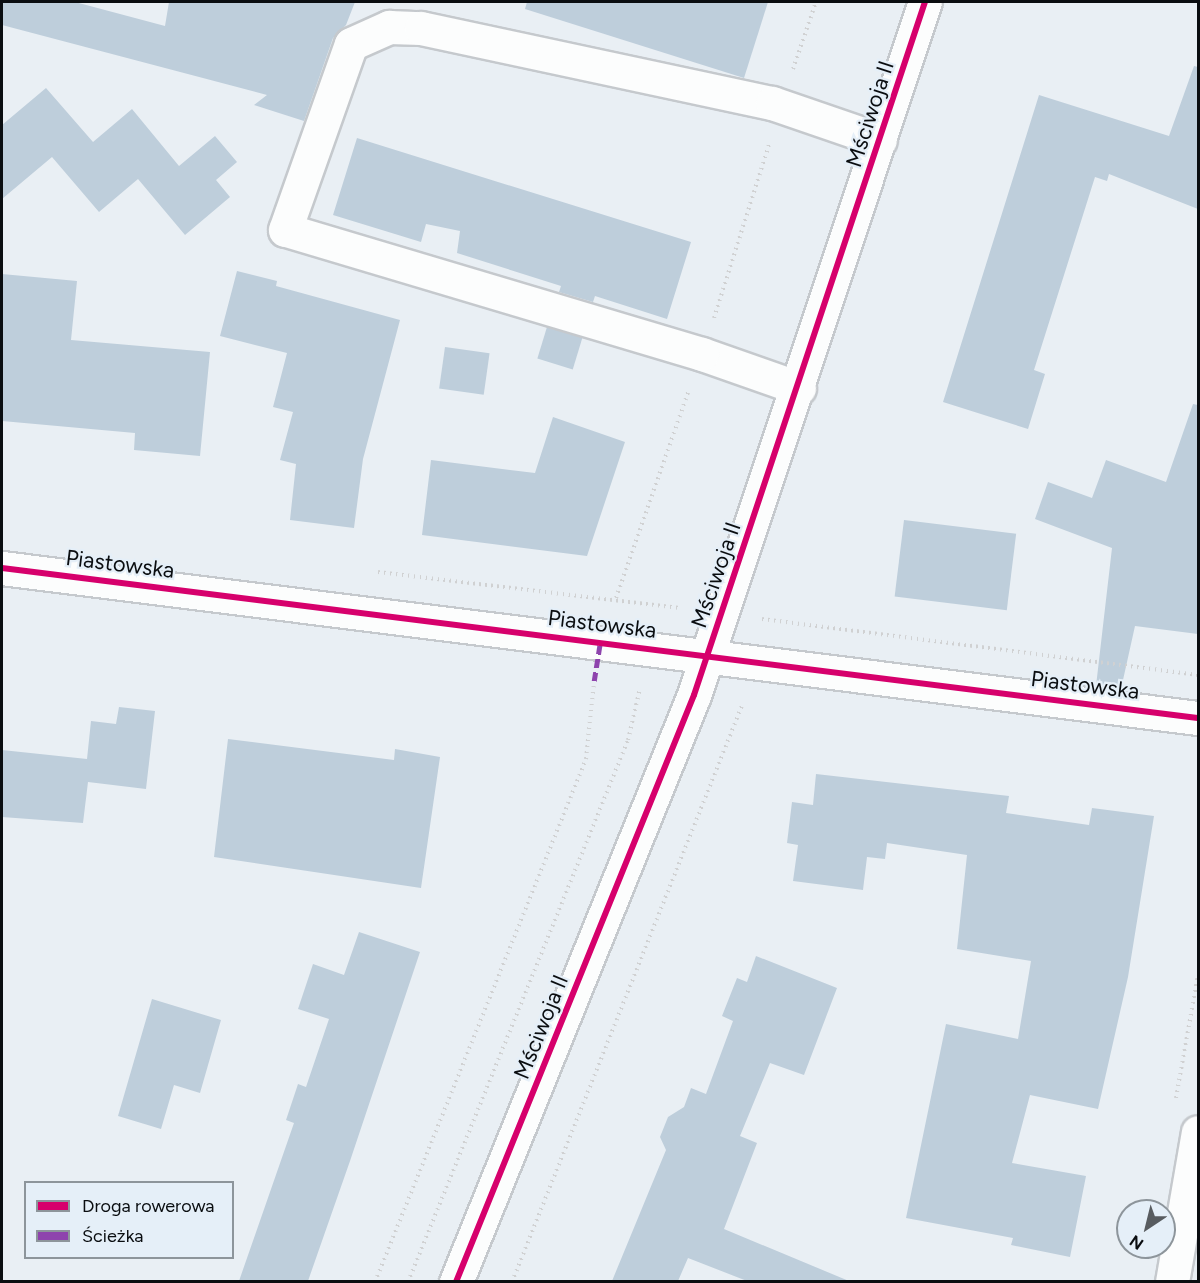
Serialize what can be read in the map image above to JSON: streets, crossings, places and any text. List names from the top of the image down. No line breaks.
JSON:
{"streets":{"street":["Mściwoja II","Piastowska"]},"crossings":[["Mściwoja II","Piastowska"]],"legend":["Droga rowerowa","Ścieżka"],"north":"bottom left"}
